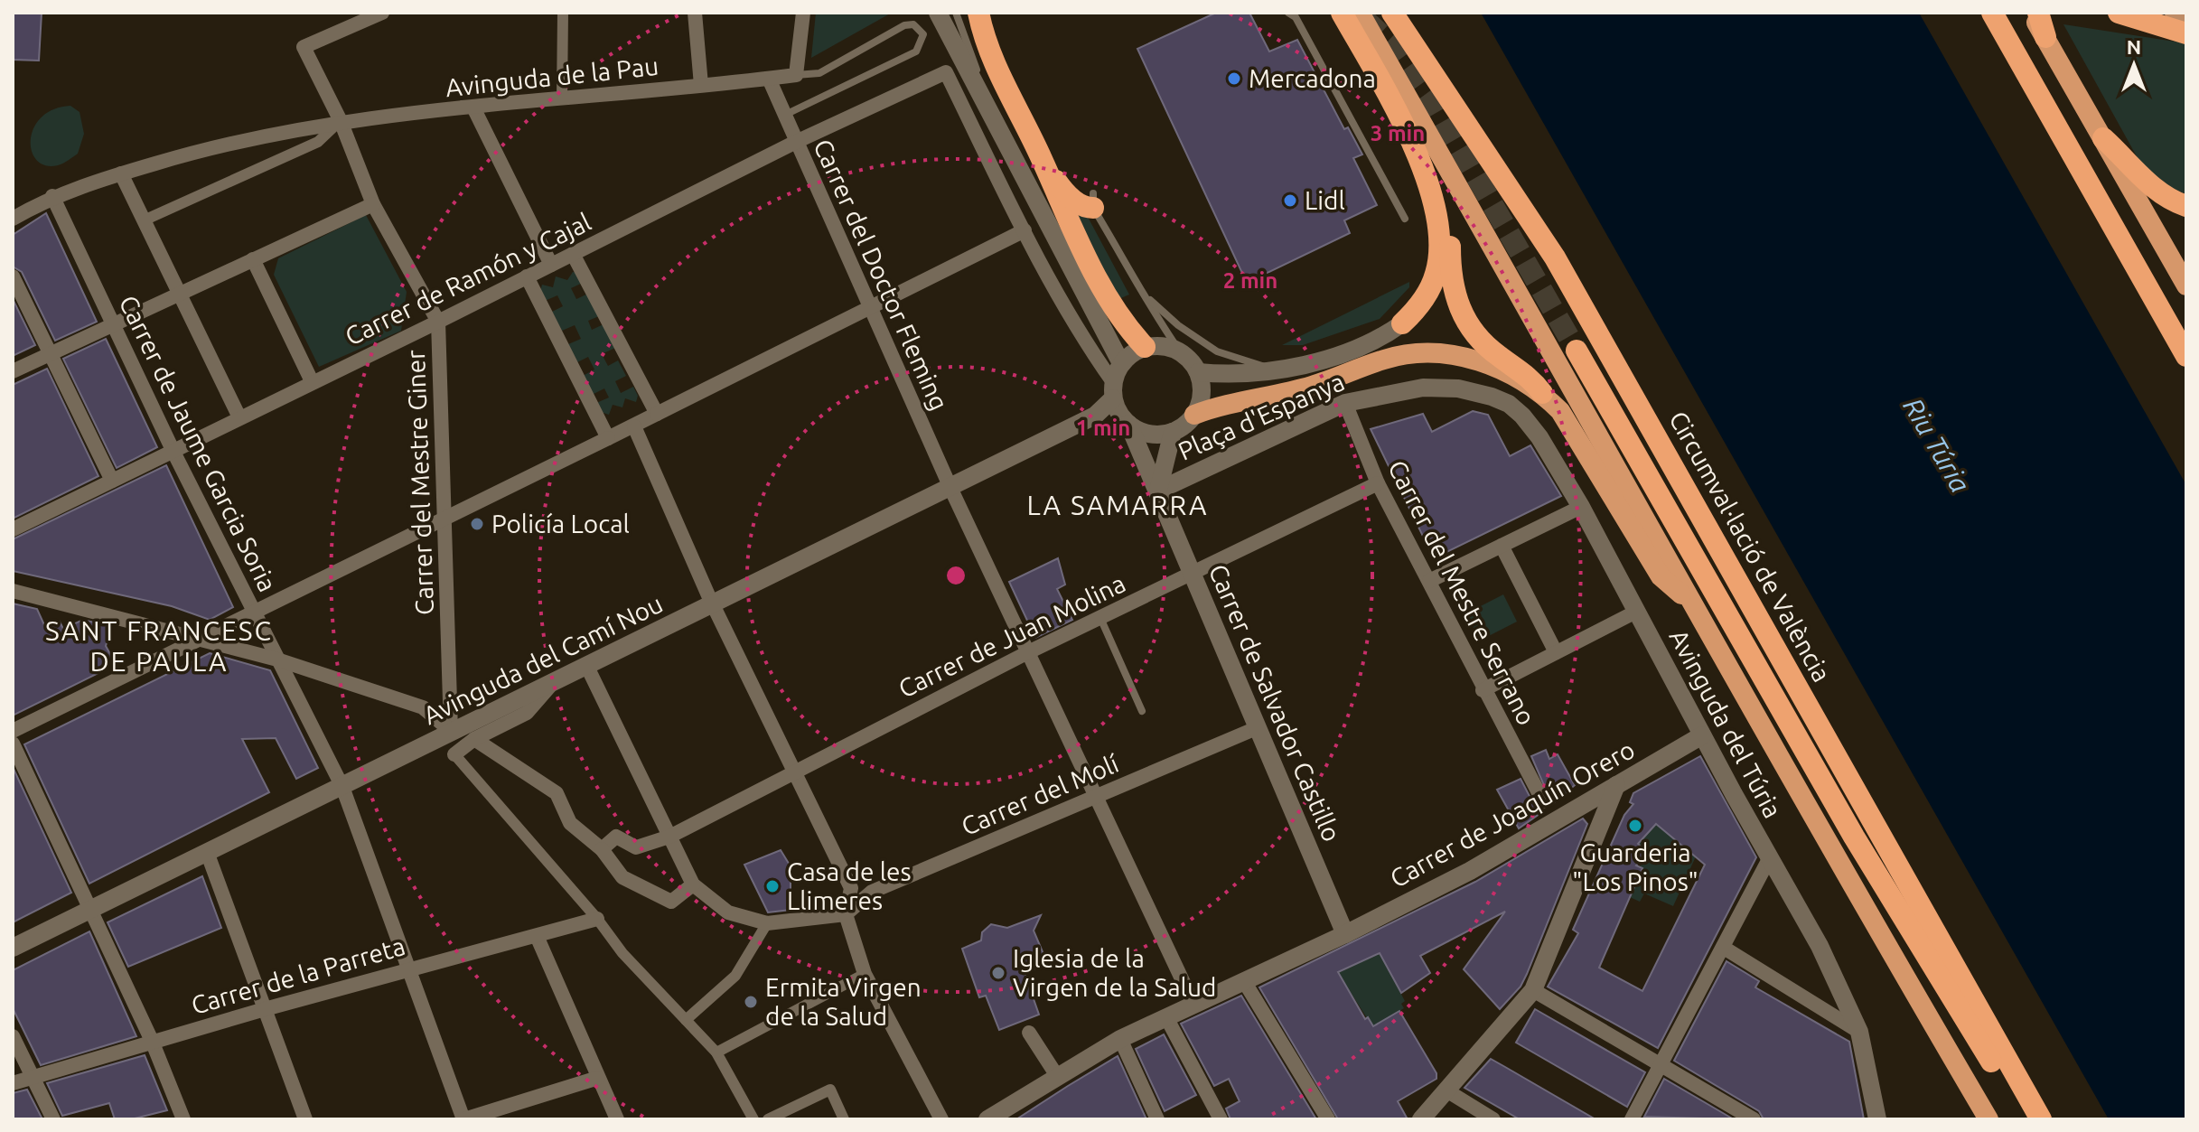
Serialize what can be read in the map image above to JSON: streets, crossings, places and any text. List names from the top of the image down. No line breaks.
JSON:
{"streets":{"highway":["Circumval·lació de València"],"street":["Avinguda de la Pau","Carrer del Doctor Fleming","Carrer de Ramón y Cajal","Plaça d'Espanya","Carrer de Jaume Garcia Soria","Carrer del Mestre Giner","Carrer del Mestre Serrano","Carrer de Juan Molina","Avinguda del Camí Nou","Carrer de Salvador Castillo","Avinguda del Túria","Carrer del Molí","Carrer de Joaquín Orero","Carrer de la Parreta"]},"crossings":[["Avinguda de la Pau","Carrer del Doctor Fleming"],["Avinguda de la Pau","Carrer de Jaume Garcia Soria"],["Avinguda de la Pau","Carrer del Mestre Giner"],["Carrer del Doctor Fleming","Carrer de Ramón y Cajal"],["Carrer del Doctor Fleming","Carrer de Juan Molina"],["Carrer del Doctor Fleming","Avinguda del Camí Nou"],["Carrer del Doctor Fleming","Carrer del Molí"],["Carrer del Doctor Fleming","Carrer de Joaquín Orero"],["Carrer de Ramón y Cajal","Carrer de Jaume Garcia Soria"],["Carrer de Ramón y Cajal","Carrer del Mestre Giner"],["Plaça d'Espanya","Carrer del Mestre Serrano"],["Plaça d'Espanya","Avinguda del Camí Nou"],["Plaça d'Espanya","Carrer de Salvador Castillo"],["Plaça d'Espanya","Avinguda del Túria"],["Carrer de Jaume Garcia Soria","Avinguda del Camí Nou"],["Carrer de Jaume Garcia Soria","Carrer de la Parreta"],["Carrer del Mestre Giner","Avinguda del Camí Nou"],["Carrer del Mestre Serrano","Carrer de Juan Molina"],["Carrer de Juan Molina","Carrer de Salvador Castillo"],["Carrer de Salvador Castillo","Carrer del Molí"],["Carrer de Salvador Castillo","Carrer de Joaquín Orero"],["Avinguda del Túria","Carrer de Joaquín Orero"]],"districts":["LA SAMARRA","SANT FRANCESC DE PAULA"],"water":["Riu Túria"],"places":["Mercadona","Lidl","Policía Local","Guarderia \"Los Pinos\"","Casa de les Llimeres","Iglesia de la Virgen de la Salud","Ermita Virgen de la Salud"],"north":"top","rings":["3 min","2 min","1 min"]}
